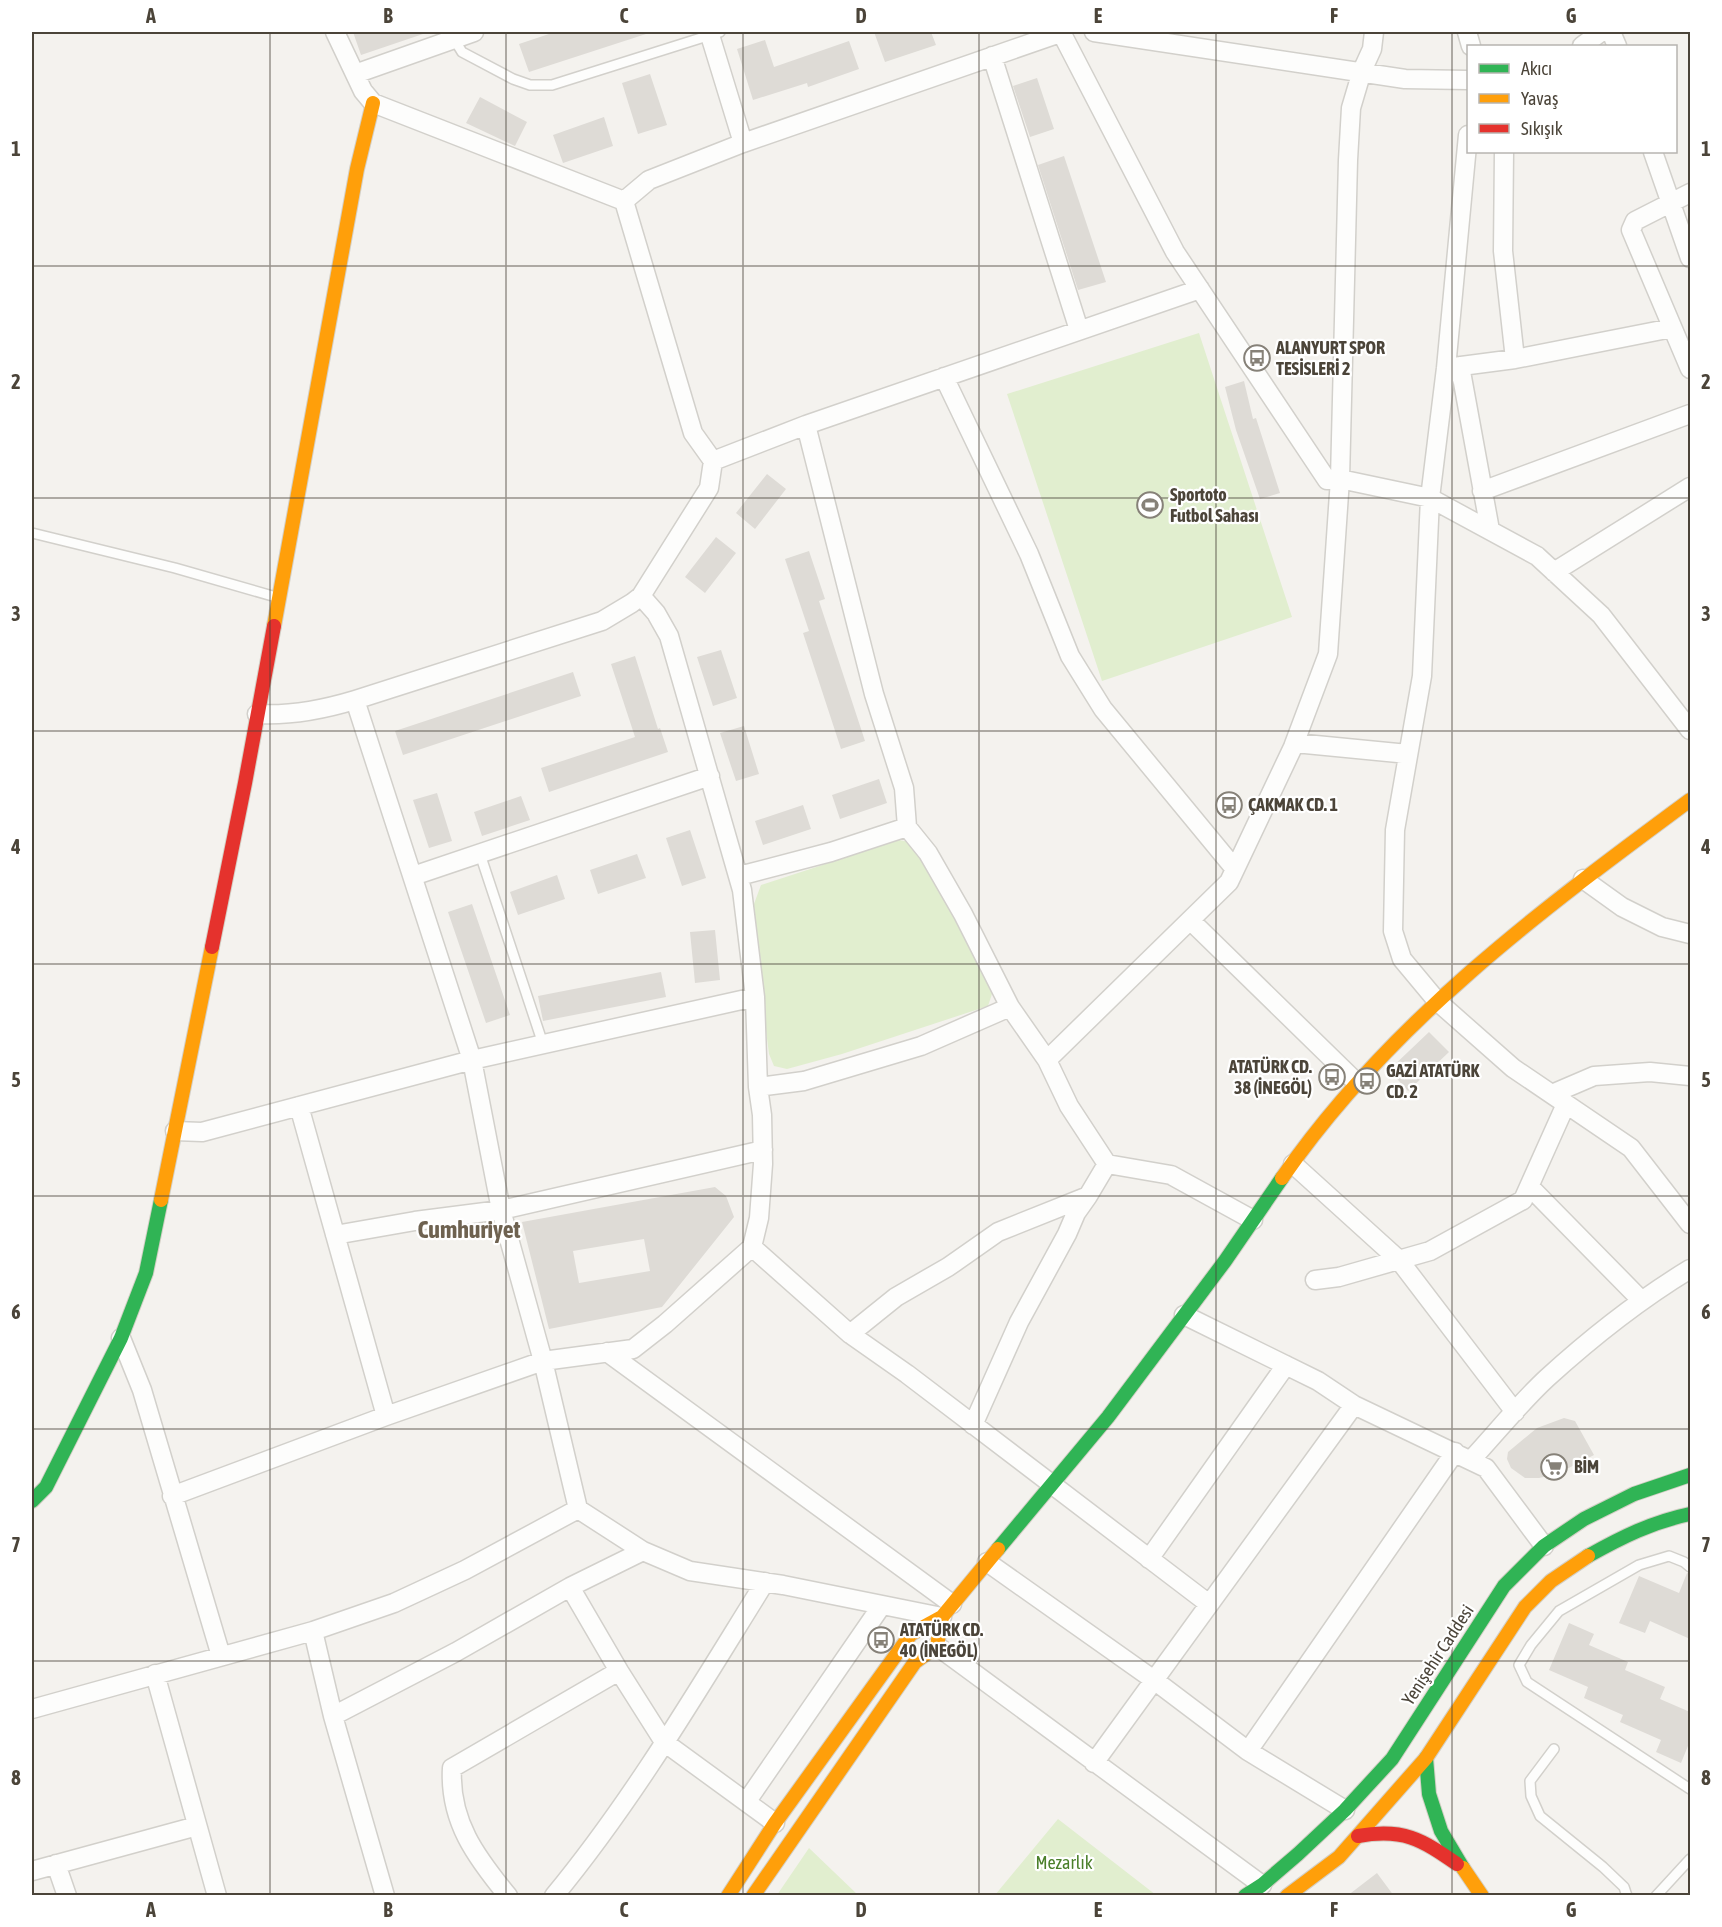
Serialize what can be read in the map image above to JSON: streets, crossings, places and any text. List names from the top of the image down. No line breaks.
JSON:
{"streets":{"main road":["Yenişehir Caddesi"]},"districts":["Cumhuriyet"],"parks":["Mezarlık"],"places":{"bus stop":["ALANYURT SPOR TESİSLERİ 2","ÇAKMAK CD. 1","ATATÜRK CD. 38 (İNEGÖL)","GAZİ ATATÜRK CD. 2","ATATÜRK CD. 40 (İNEGÖL)"],"sports":["Sportoto Futbol Sahası"],"supermarket":["BİM"]},"legend":["Akıcı","Yavaş","Sıkışık"],"grid":{"columns":["A","B","C","D","E","F","G"],"rows":["1","2","3","4","5","6","7","8"]}}
